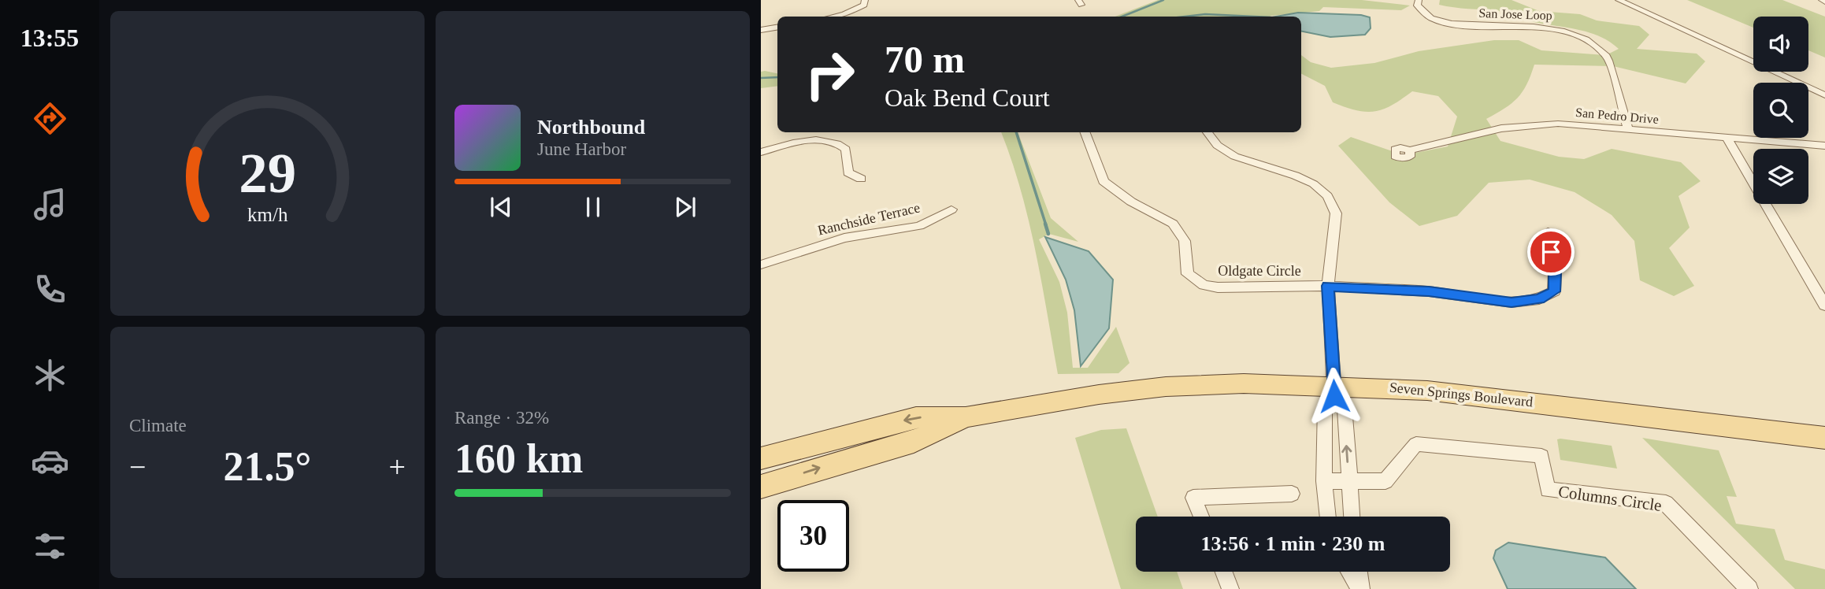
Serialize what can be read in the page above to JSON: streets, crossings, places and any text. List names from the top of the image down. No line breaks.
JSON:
{"streets":{"main road":["Seven Springs Boulevard"],"street":["San Jose Loop","San Pedro Drive","Ranchside Terrace","Oldgate Circle","Columns Circle"]},"crossings":[["San Jose Loop","San Pedro Drive"]],"page":{"tabs":"13:55","turn":["70 m","Oak Bend Court"],"song":["Northbound","June Harbor"],"tile":["Climate",["Range · 32%","160 km"]],"heat":["−","21.5°","+"],"limit":"30","trip":"13:56 · 1 min · 230 m","gauge":["29","km/h"]}}
